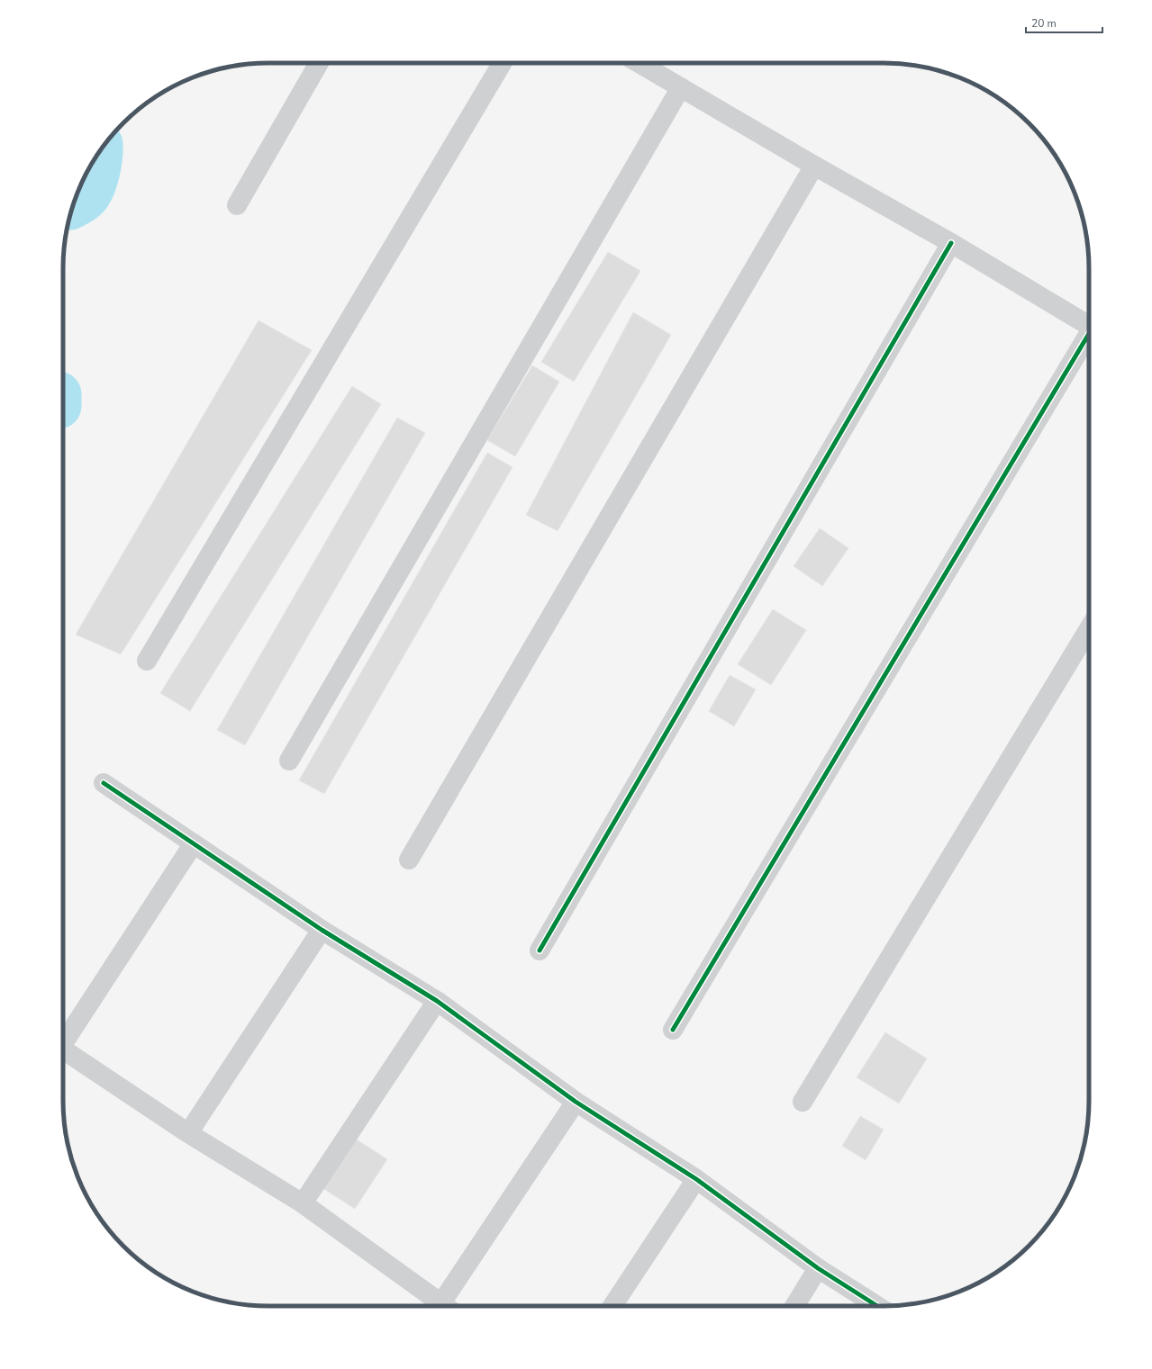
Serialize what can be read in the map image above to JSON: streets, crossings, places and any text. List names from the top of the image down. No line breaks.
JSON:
{"scale_bar":"20 m"}
